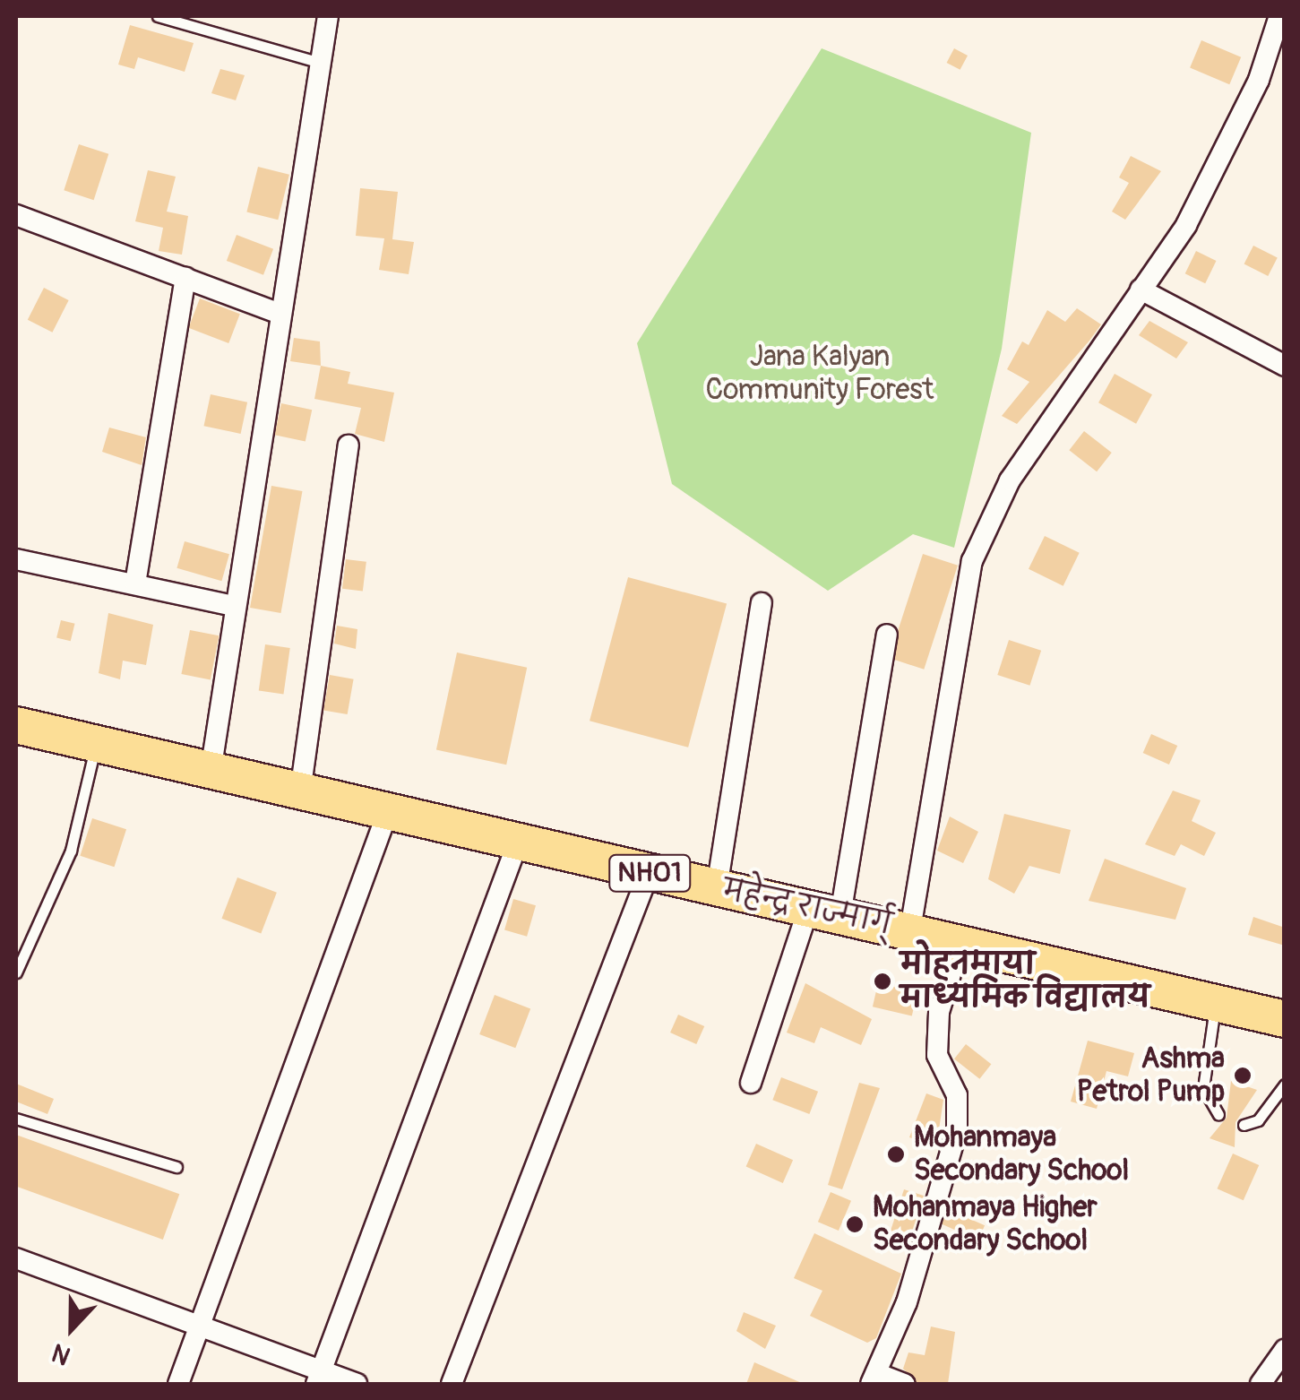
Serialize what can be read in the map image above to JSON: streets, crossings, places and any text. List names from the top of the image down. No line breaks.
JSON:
{"streets":{"highway":["NH01","महेन्द्र राज्मार्ग्"]},"parks":["Jana Kalyan Community Forest"],"places":["मोहनमाया माध्यमिक विद्यालय","Ashma Petrol Pump","Mohanmaya Secondary School","Mohanmaya Higher Secondary School"],"north":"bottom"}
